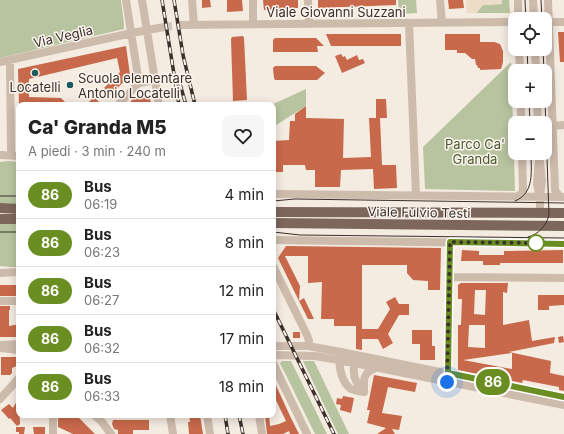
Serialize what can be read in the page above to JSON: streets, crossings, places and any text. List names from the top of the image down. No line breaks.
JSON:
{"streets":{"main road":["Viale Fulvio Testi"],"street":["Viale Giovanni Suzzani","Via Veglia"]},"parks":["Parco Ca' Granda"],"places":["Locatelli","Scuola elementare Antonio Locatelli"],"lines":["bus line 86"],"page":{"on_map":"86","map_buttons":["+","−"],"heading":["Ca' Granda M5","A piedi · 3 min · 240 m"],"list":[{"mark":"86","name":"Bus","note":"06:19","value":"4 min"},{"mark":"86","name":"Bus","note":"06:23","value":"8 min"},{"mark":"86","name":"Bus","note":"06:27","value":"12 min"},{"mark":"86","name":"Bus","note":"06:32","value":"17 min"},{"mark":"86","name":"Bus","note":"06:33","value":"18 min"}]}}
